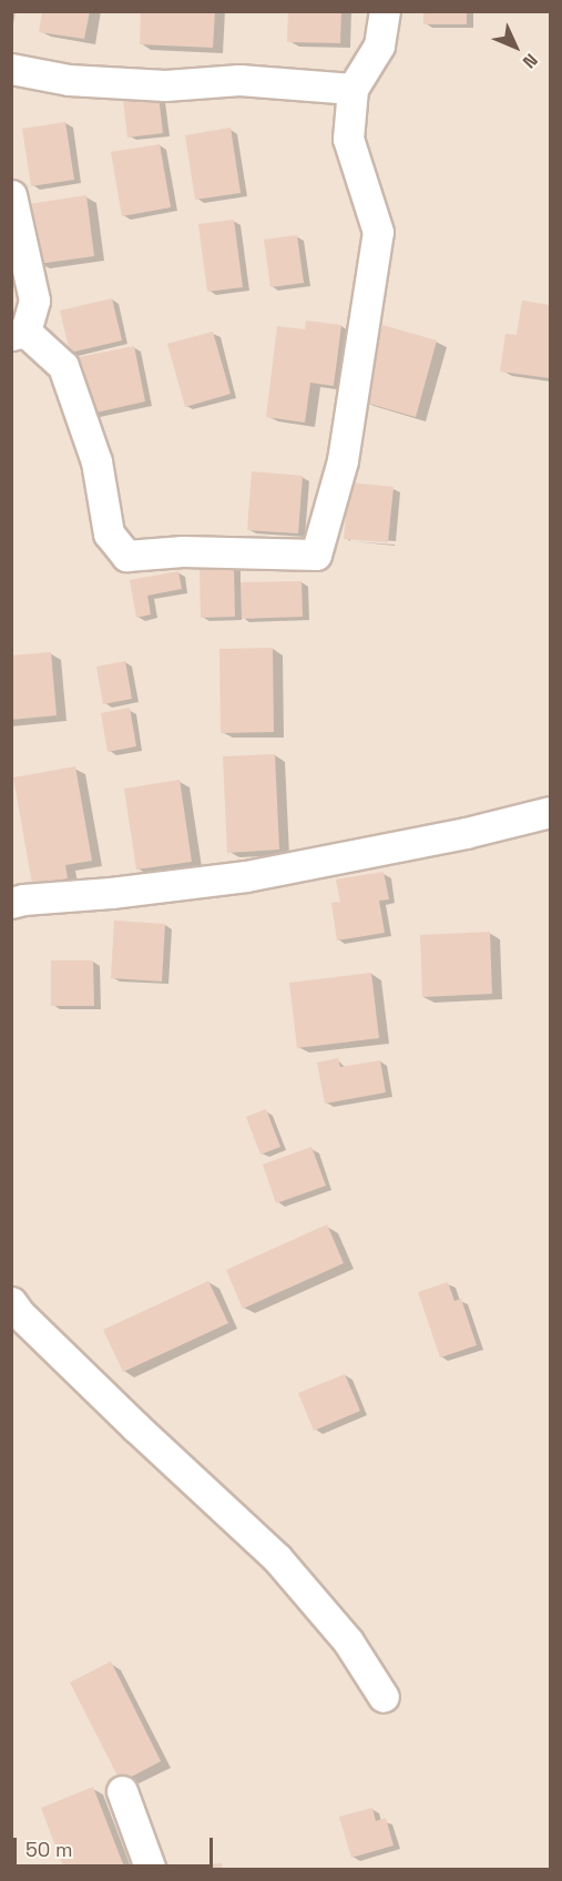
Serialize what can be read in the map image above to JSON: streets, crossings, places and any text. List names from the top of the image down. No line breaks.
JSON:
{"scale_bar":"50 m","north":"bottom right"}
